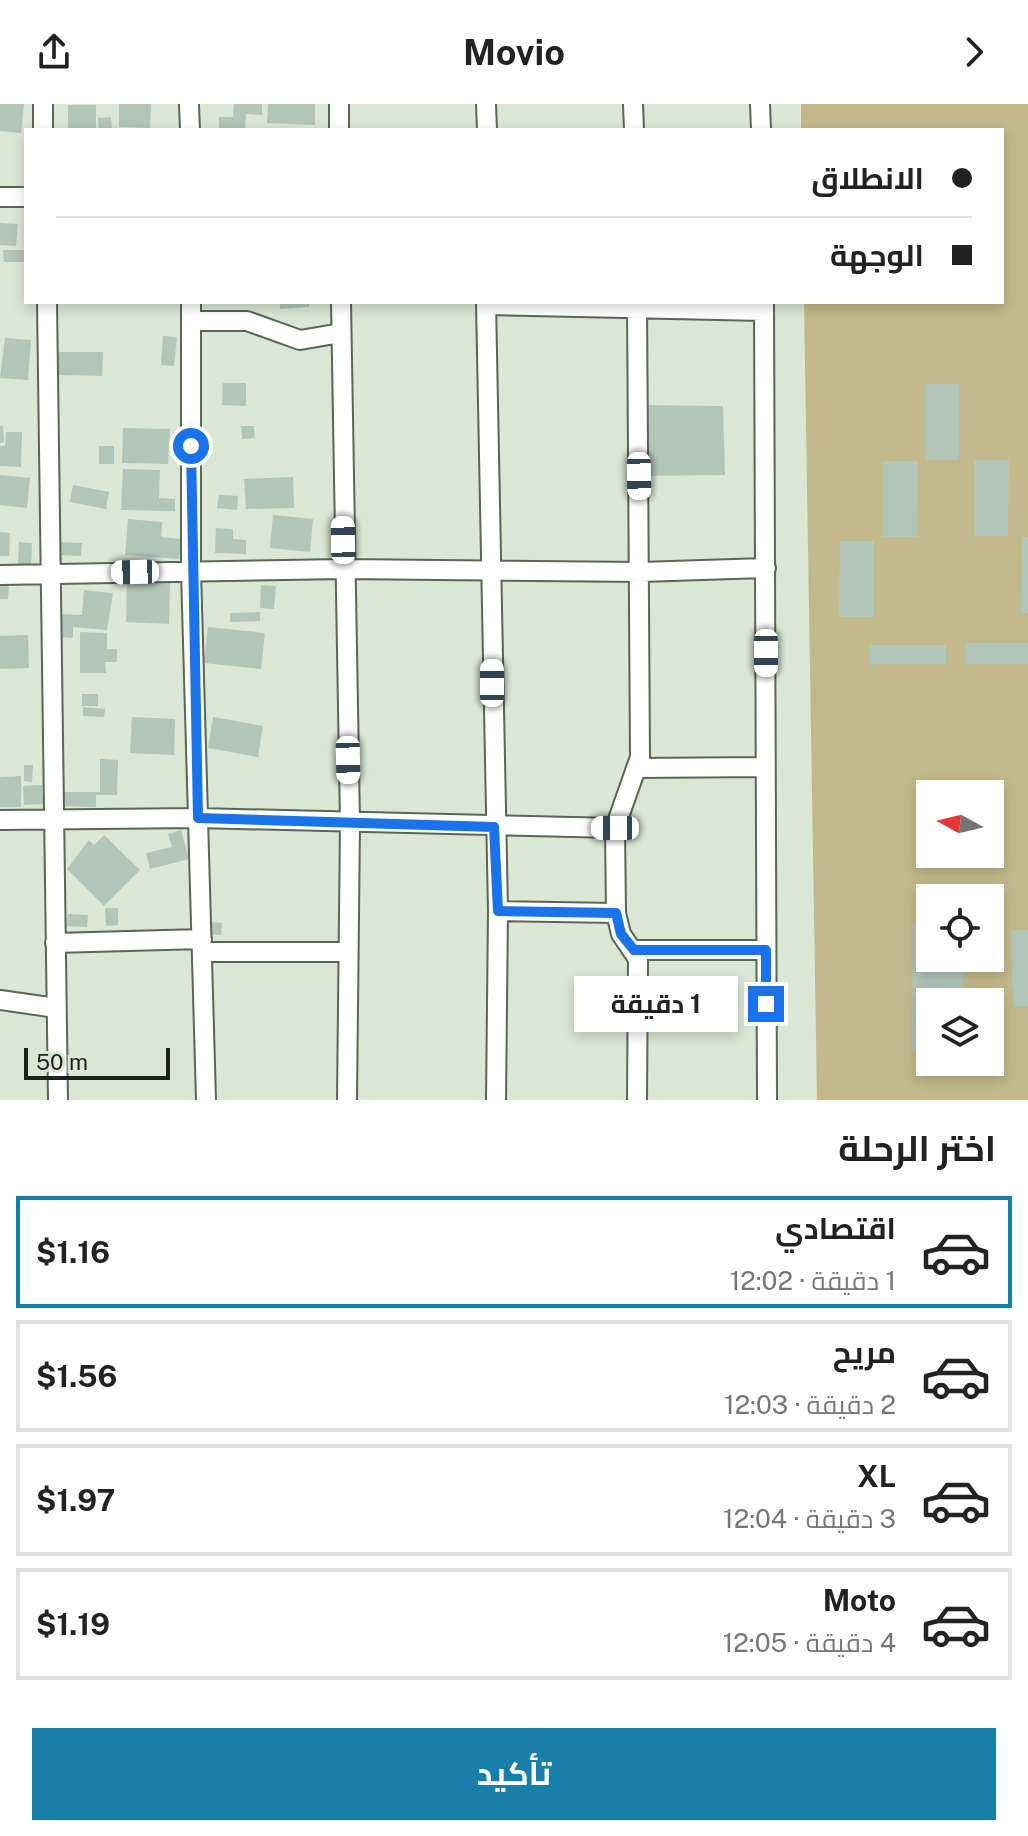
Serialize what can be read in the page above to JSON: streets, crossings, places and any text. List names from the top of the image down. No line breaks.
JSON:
{"scale_bar":"50 m","north":"left","page":{"header":"Movio","banner":["الانطلاق","الوجهة"],"bubble":"1 دقيقة","scale":"50 m","heading":"اختر الرحلة","list":[{"name":"اقتصادي","note":"1 دقيقة · 12:02","value":"$1.16"},{"name":"مريح","note":"2 دقيقة · 12:03","value":"$1.56"},{"name":"XL","note":"3 دقيقة · 12:04","value":"$1.97"},{"name":"Moto","note":"4 دقيقة · 12:05","value":"$1.19"}],"buttons":"تأكيد"}}
